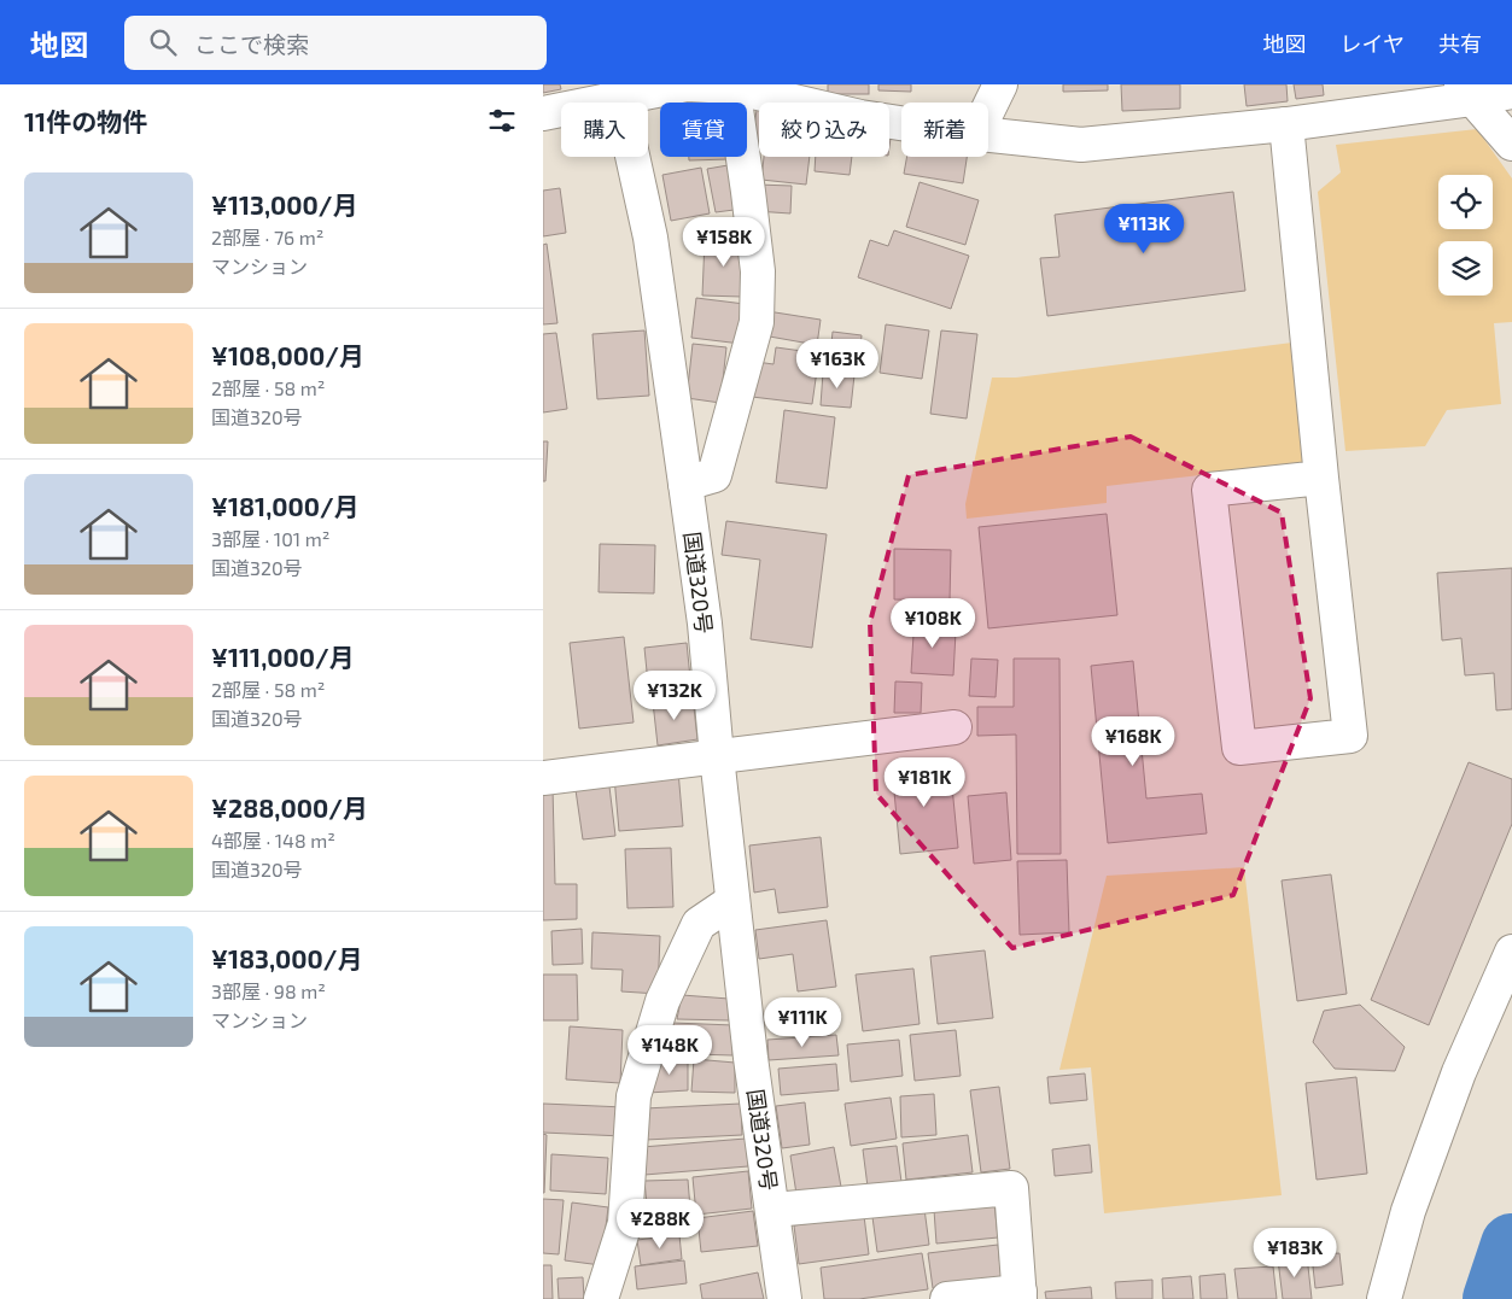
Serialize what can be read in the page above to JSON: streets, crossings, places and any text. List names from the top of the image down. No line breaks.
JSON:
{"streets":{"street":["国道320号"]},"page":{"header":"地図","search":"ここで検索","nav":["地図","レイヤ","共有"],"heading":"11件の物件","chip":["購入","賃貸","絞り込み","新着"],"list":[{"name":"¥113,000/月","note":"2部屋 · 76 m² · マンション"},{"name":"¥108,000/月","note":"2部屋 · 58 m² · 国道320号"},{"name":"¥181,000/月","note":"3部屋 · 101 m² · 国道320号"},{"name":"¥111,000/月","note":"2部屋 · 58 m² · 国道320号"},{"name":"¥288,000/月","note":"4部屋 · 148 m² · 国道320号"},{"name":"¥183,000/月","note":"3部屋 · 98 m² · マンション"}],"price":["¥113K","¥158K","¥163K","¥108K","¥132K","¥168K","¥181K","¥111K","¥148K","¥288K","¥183K"]}}
